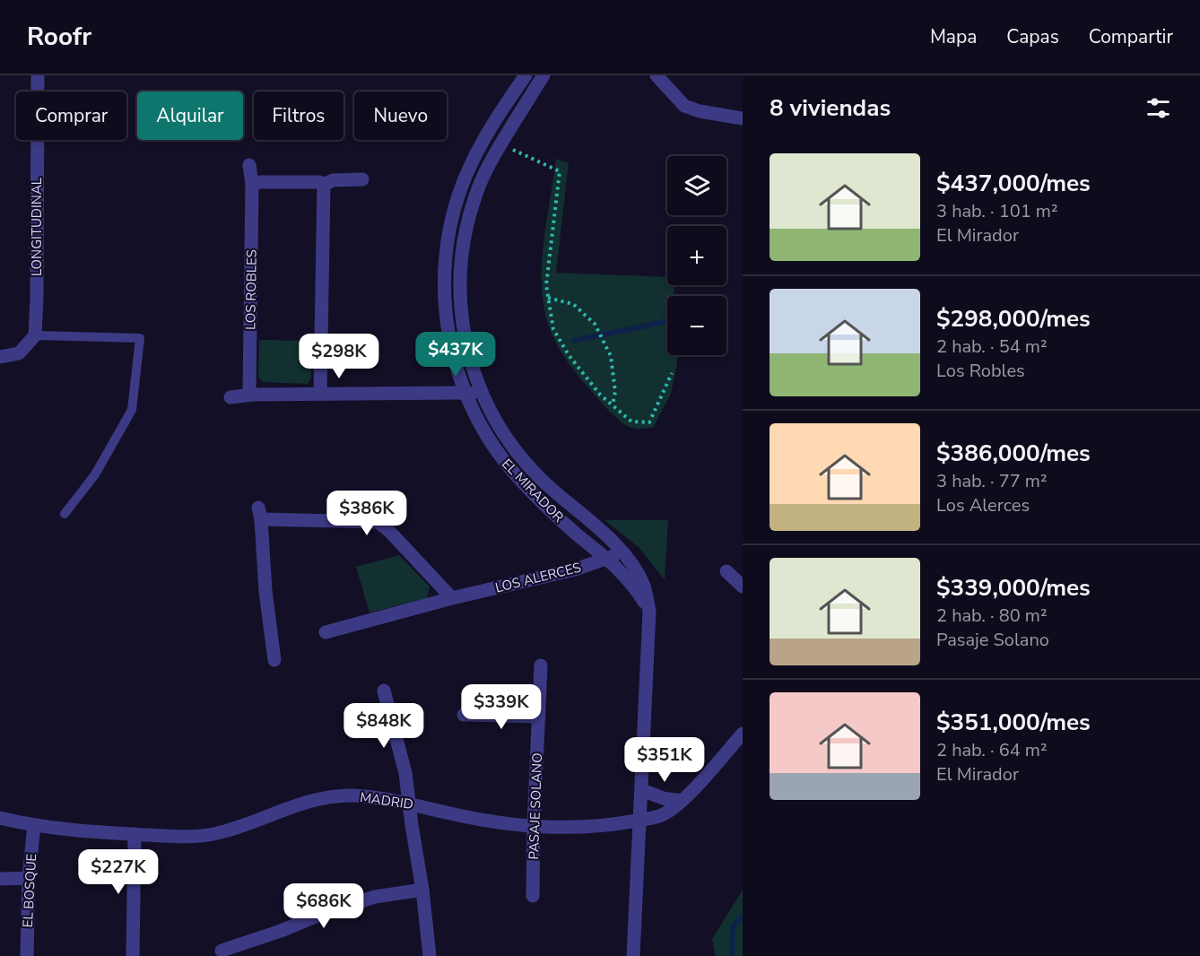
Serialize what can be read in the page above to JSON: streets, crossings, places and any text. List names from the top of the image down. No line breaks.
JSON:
{"streets":{"street":["LONGITUDINAL","LOS ROBLES","EL MIRADOR","LOS ALERCES","MADRID","PASAJE SOLANO","EL BOSQUE"]},"crossings":[["EL MIRADOR","LOS ALERCES"],["EL MIRADOR","MADRID"],["MADRID","PASAJE SOLANO"],["MADRID","EL BOSQUE"]],"page":{"header":"Roofr","nav":["Mapa","Capas","Compartir"],"heading":"8 viviendas","chip":["Comprar","Alquilar","Filtros","Nuevo"],"list":[{"name":"$437,000/mes","note":"3 hab. · 101 m² · El Mirador"},{"name":"$298,000/mes","note":"2 hab. · 54 m² · Los Robles"},{"name":"$386,000/mes","note":"3 hab. · 77 m² · Los Alerces"},{"name":"$339,000/mes","note":"2 hab. · 80 m² · Pasaje Solano"},{"name":"$351,000/mes","note":"2 hab. · 64 m² · El Mirador"}],"map_buttons":["+","−"],"price":["$437K","$298K","$386K","$339K","$848K","$351K","$227K","$686K"]}}
